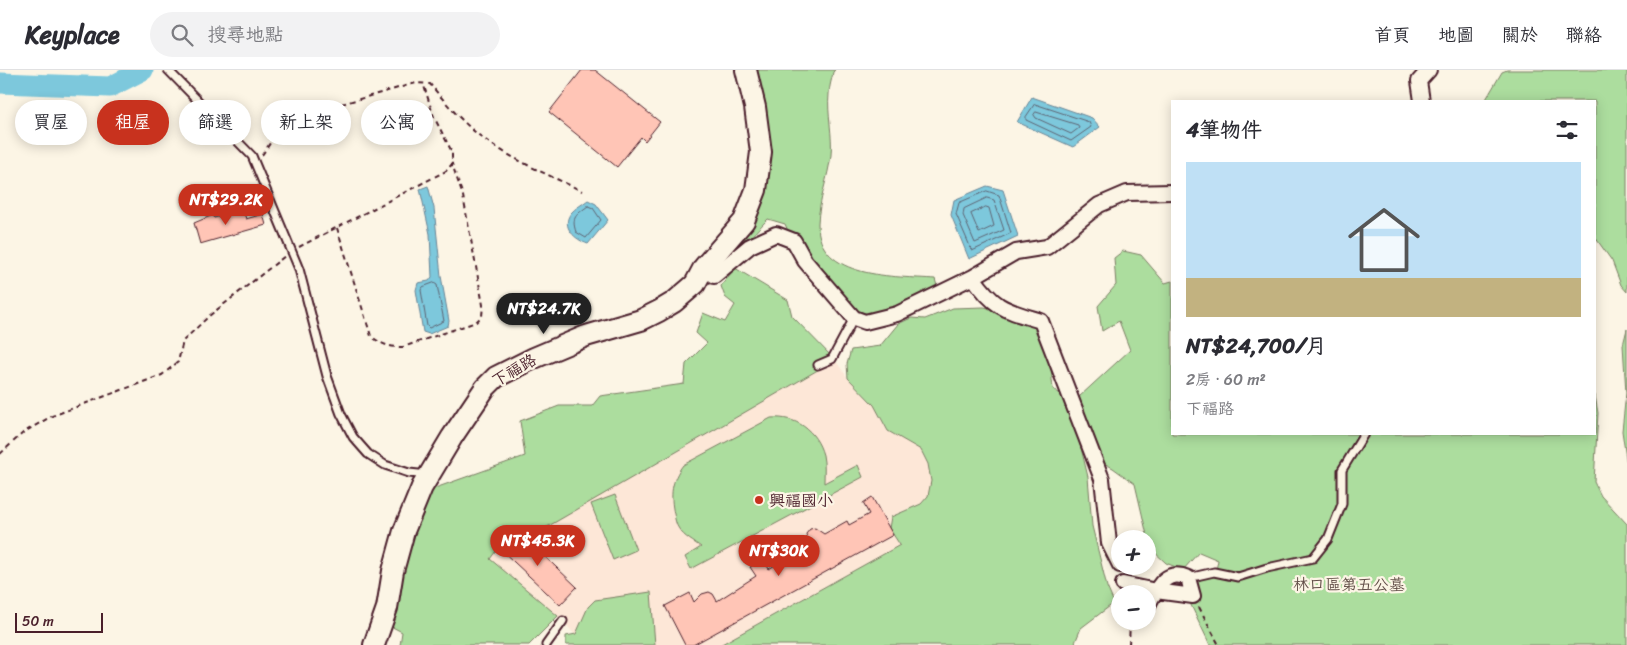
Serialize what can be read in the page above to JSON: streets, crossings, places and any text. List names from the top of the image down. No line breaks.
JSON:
{"streets":{"main road":["下福路"]},"parks":["林口區第五公墓"],"places":["興福國小"],"scale_bar":"50 m","page":{"header":"Keyplace","search":"搜尋地點","nav":["首頁","地圖","關於","聯絡"],"chip":["買屋","租屋","篩選","新上架","公寓"],"heading":"4筆物件","list":[{"name":"NT$24,700/月","note":"2房 · 60 m² · 下福路"}],"price":["NT$29.2K","NT$24.7K","NT$45.3K","NT$30K"],"map_buttons":["+","−"],"scale":"50 m"}}
